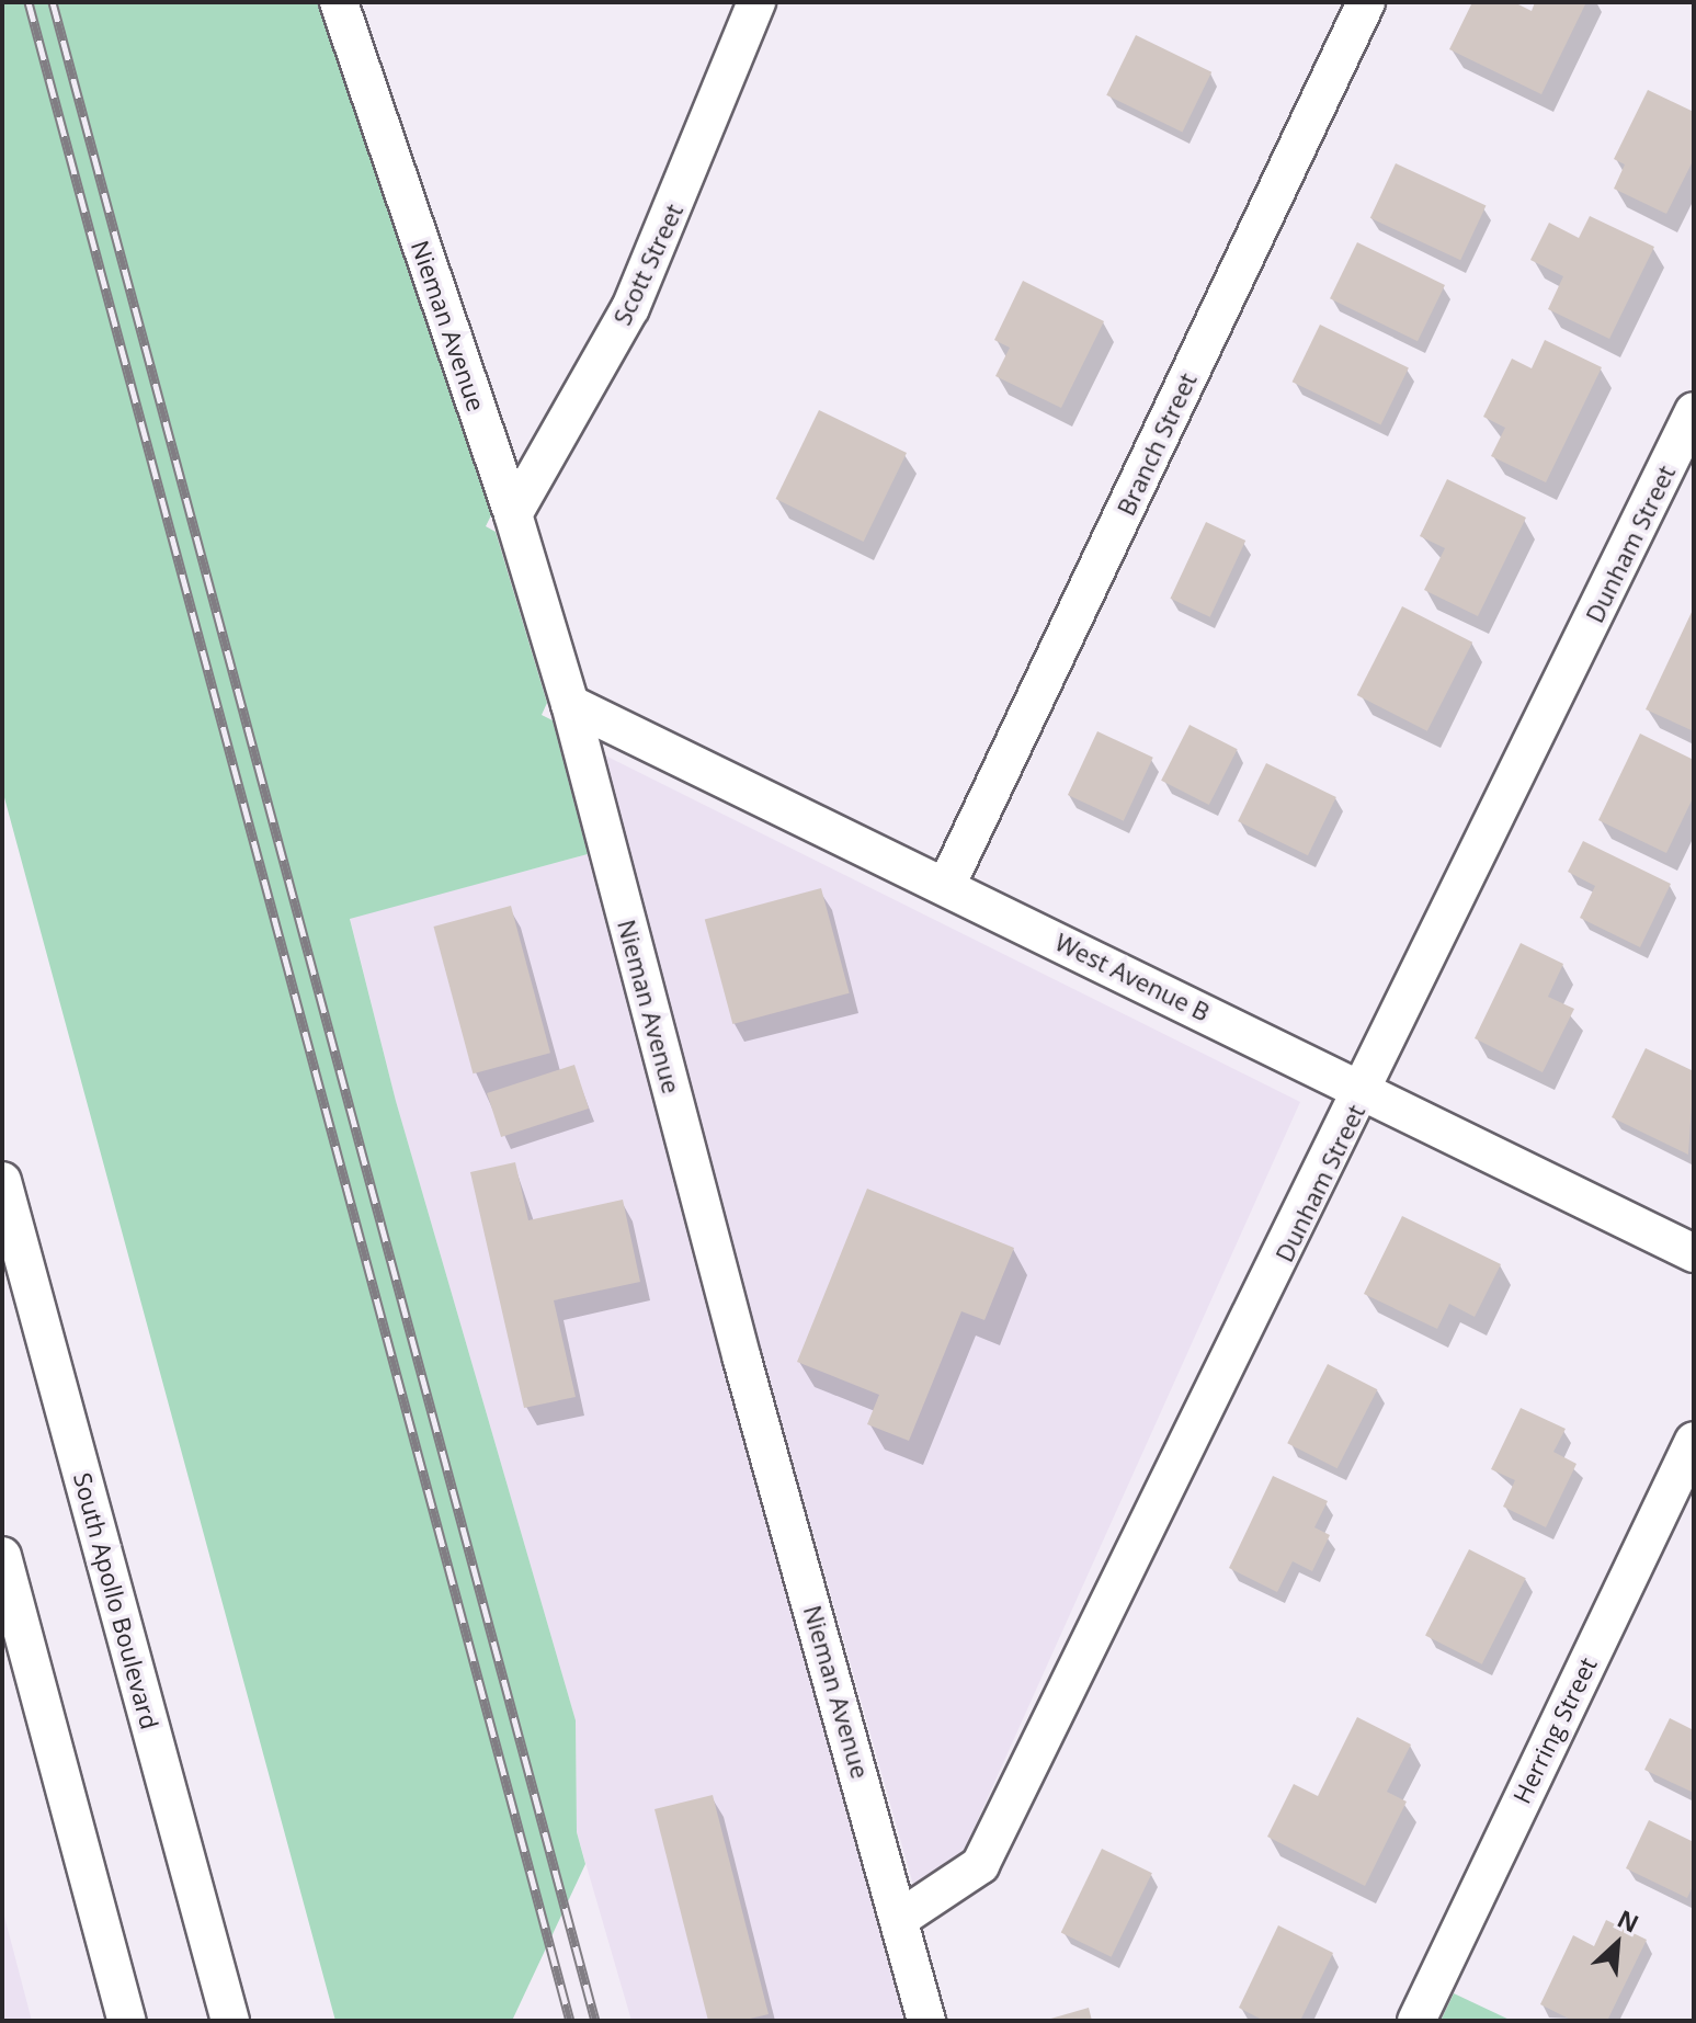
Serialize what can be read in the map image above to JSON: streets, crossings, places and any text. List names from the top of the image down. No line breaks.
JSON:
{"streets":{"street":["Scott Street","Nieman Avenue","Branch Street","Dunham Street","West Avenue B","South Apollo Boulevard","Herring Street"]},"crossings":[["Scott Street","Nieman Avenue"],["Nieman Avenue","Dunham Street"],["Nieman Avenue","West Avenue B"],["Branch Street","West Avenue B"],["Dunham Street","West Avenue B"]],"north":"top right"}
